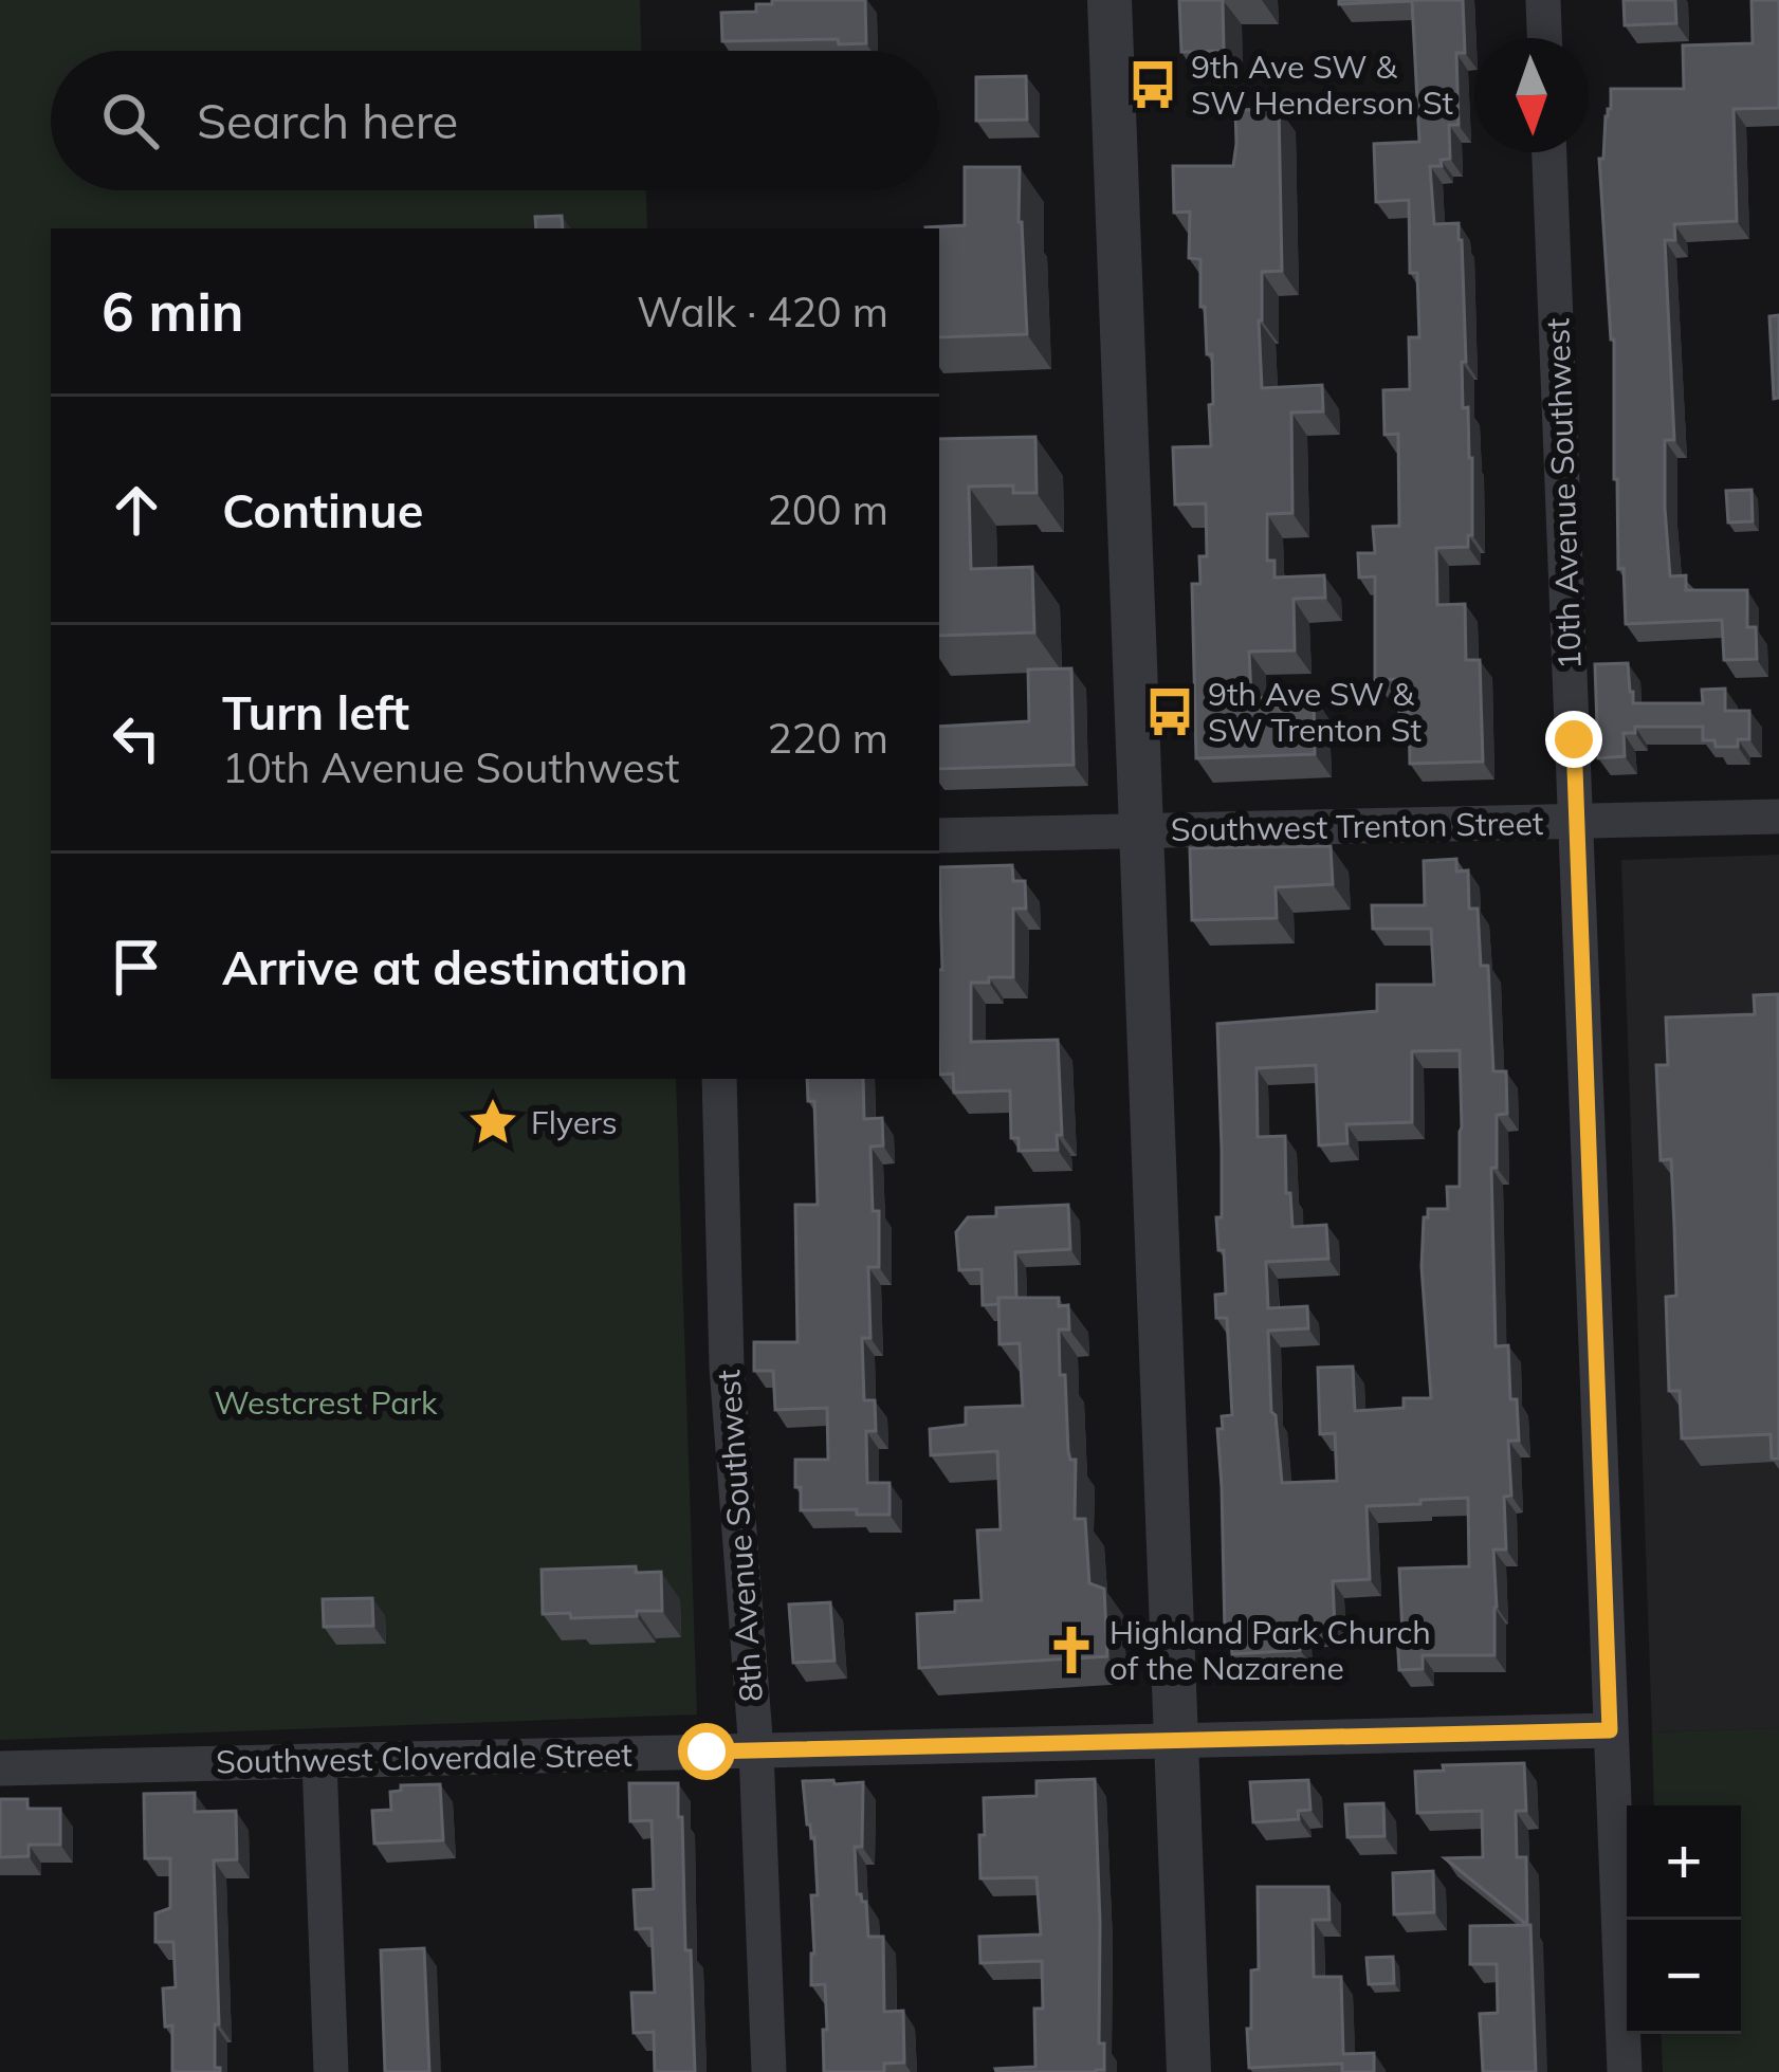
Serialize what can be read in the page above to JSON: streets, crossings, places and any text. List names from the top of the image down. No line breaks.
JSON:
{"streets":{"street":["10th Avenue Southwest","Southwest Trenton Street","8th Avenue Southwest","Southwest Cloverdale Street"]},"crossings":[["10th Avenue Southwest","Southwest Trenton Street"],["10th Avenue Southwest","Southwest Cloverdale Street"],["8th Avenue Southwest","Southwest Cloverdale Street"]],"parks":["Westcrest Park"],"places":{"bus stop":["9th Ave SW & SW Henderson St","9th Ave SW & SW Trenton St"],"place":["Flyers"],"church":["Highland Park Church of the Nazarene"]},"north":"bottom","page":{"search":"Search here","heading":["6 min","Walk · 420 m"],"list":[["Continue","200 m"],["Turn left","10th Avenue Southwest","220 m"],"Arrive at destination"],"map_buttons":["+","−"]}}
